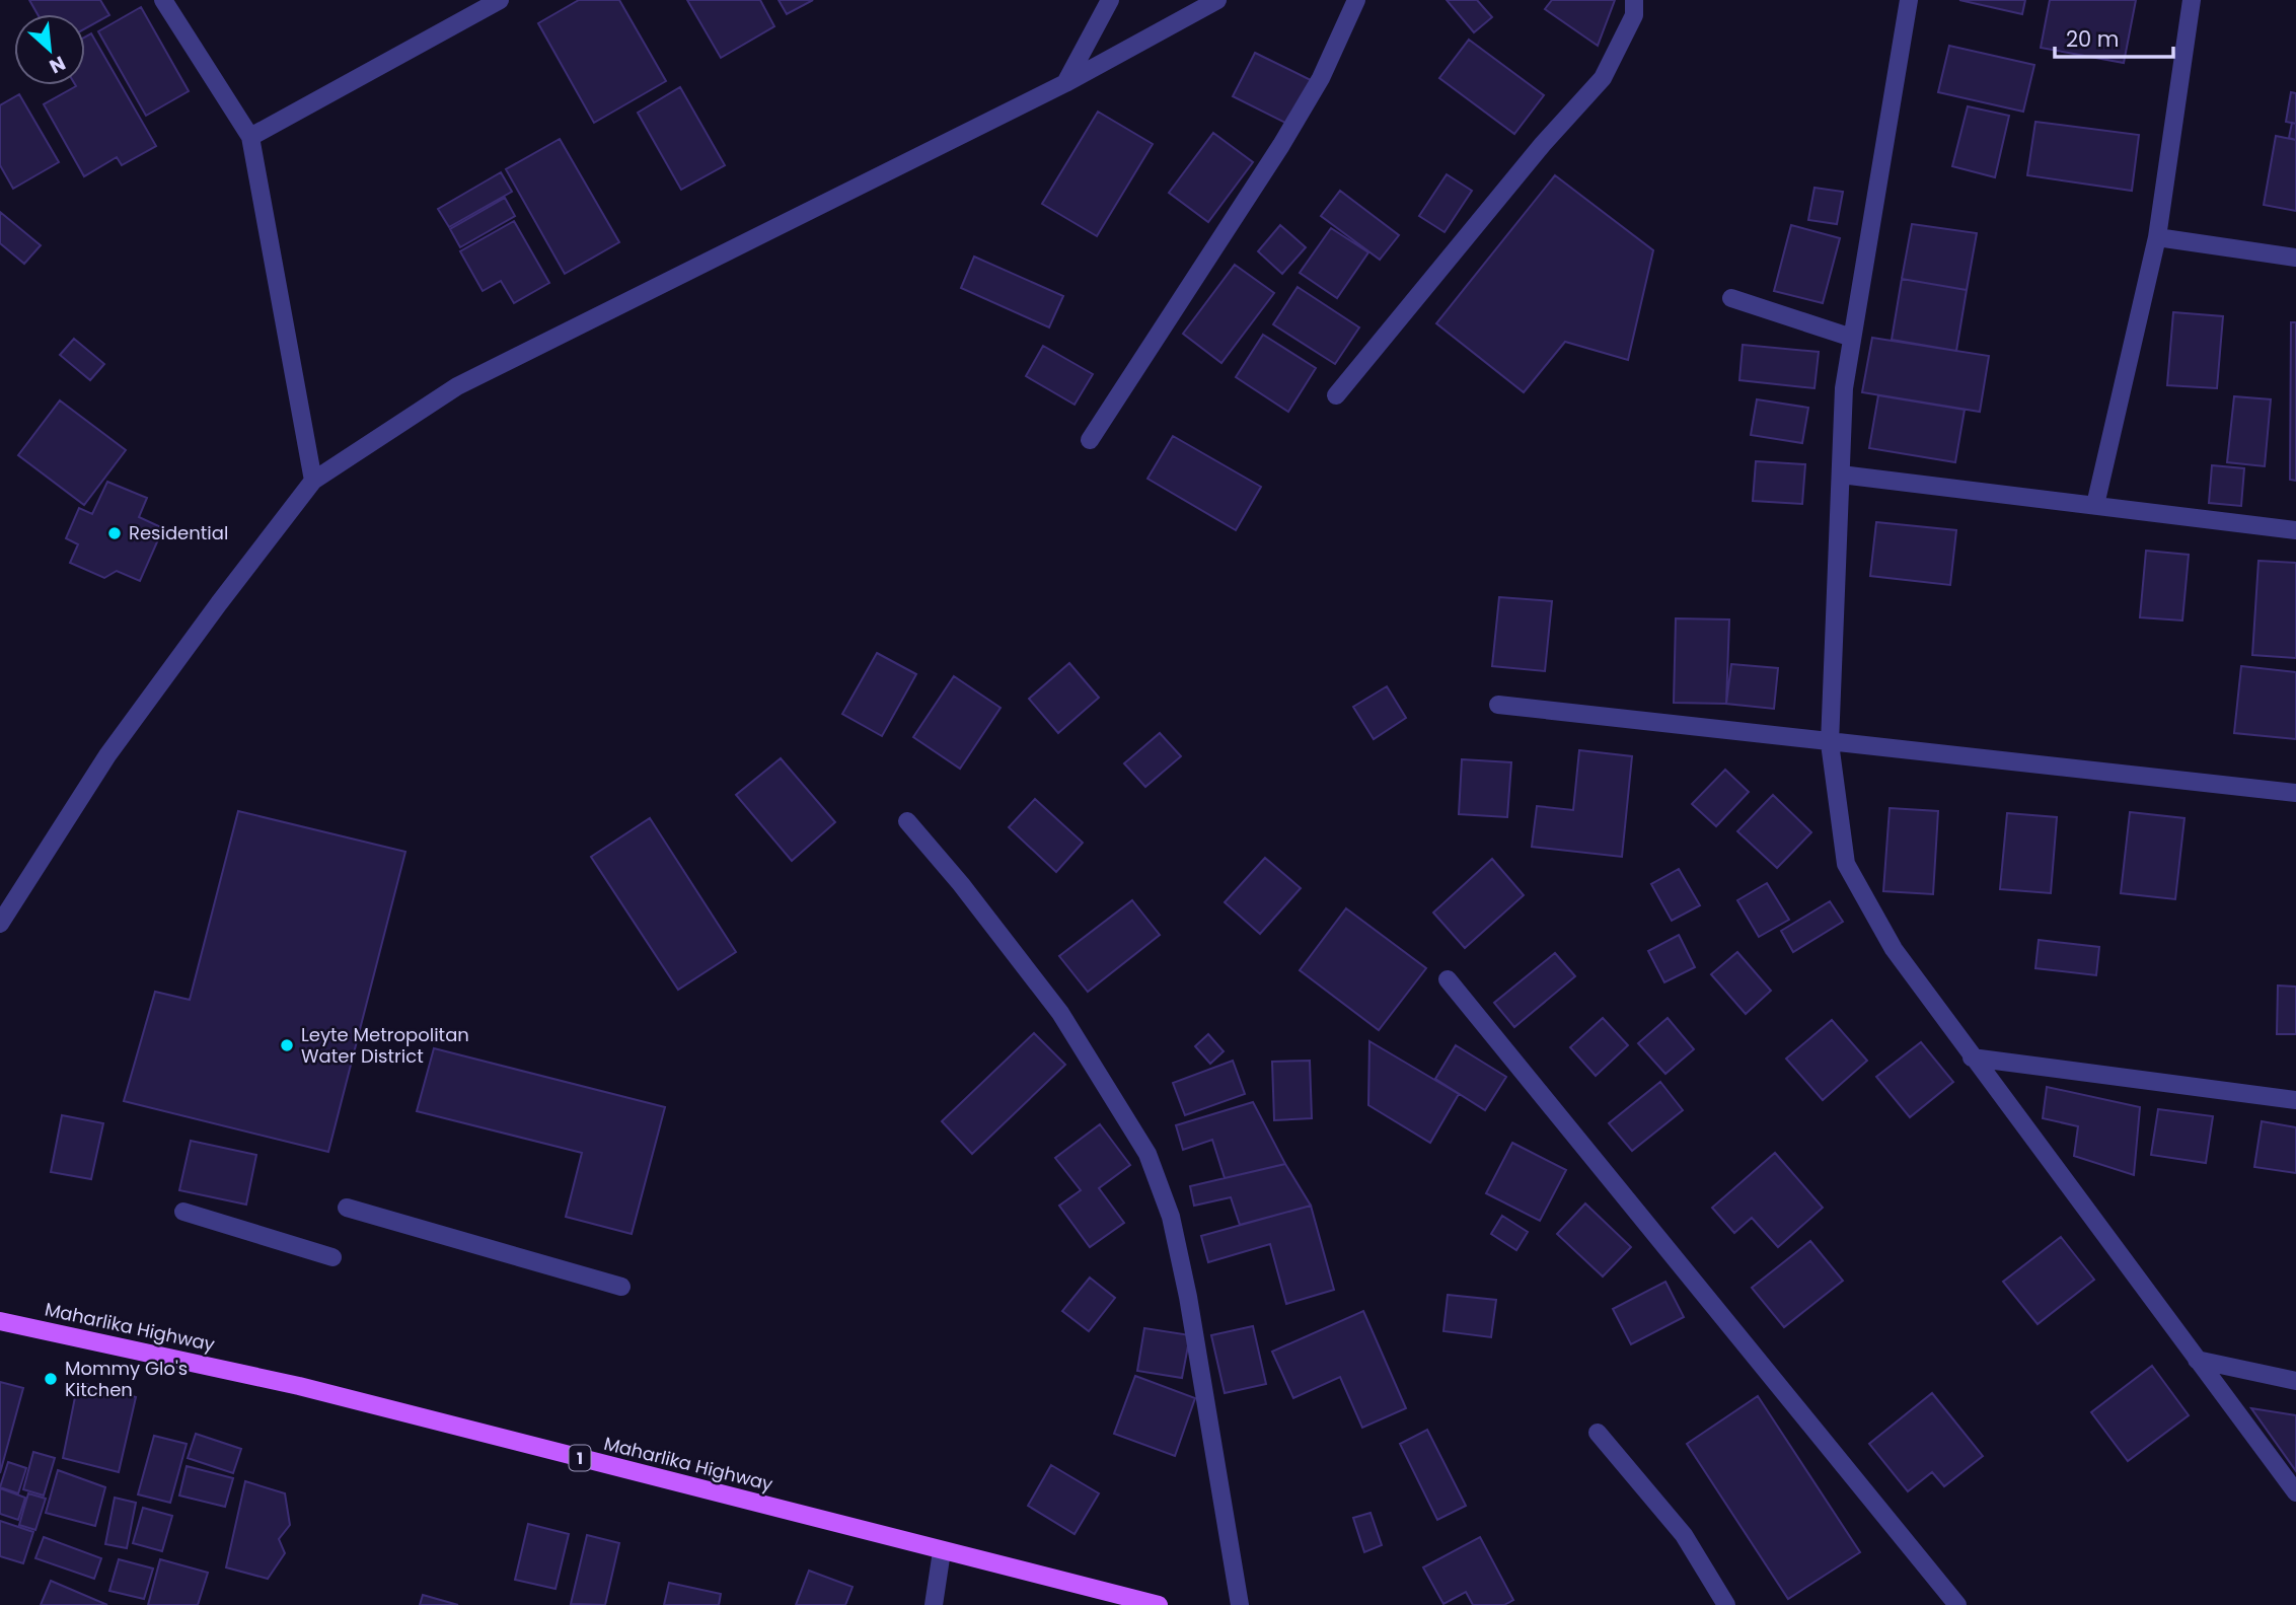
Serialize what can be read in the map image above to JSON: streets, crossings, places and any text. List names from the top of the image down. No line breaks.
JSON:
{"streets":{"main road":["Maharlika Highway","1"]},"places":["Residential","Leyte Metropolitan Water District","Mommy Glo's Kitchen"],"scale_bar":"20 m","north":"bottom right"}
